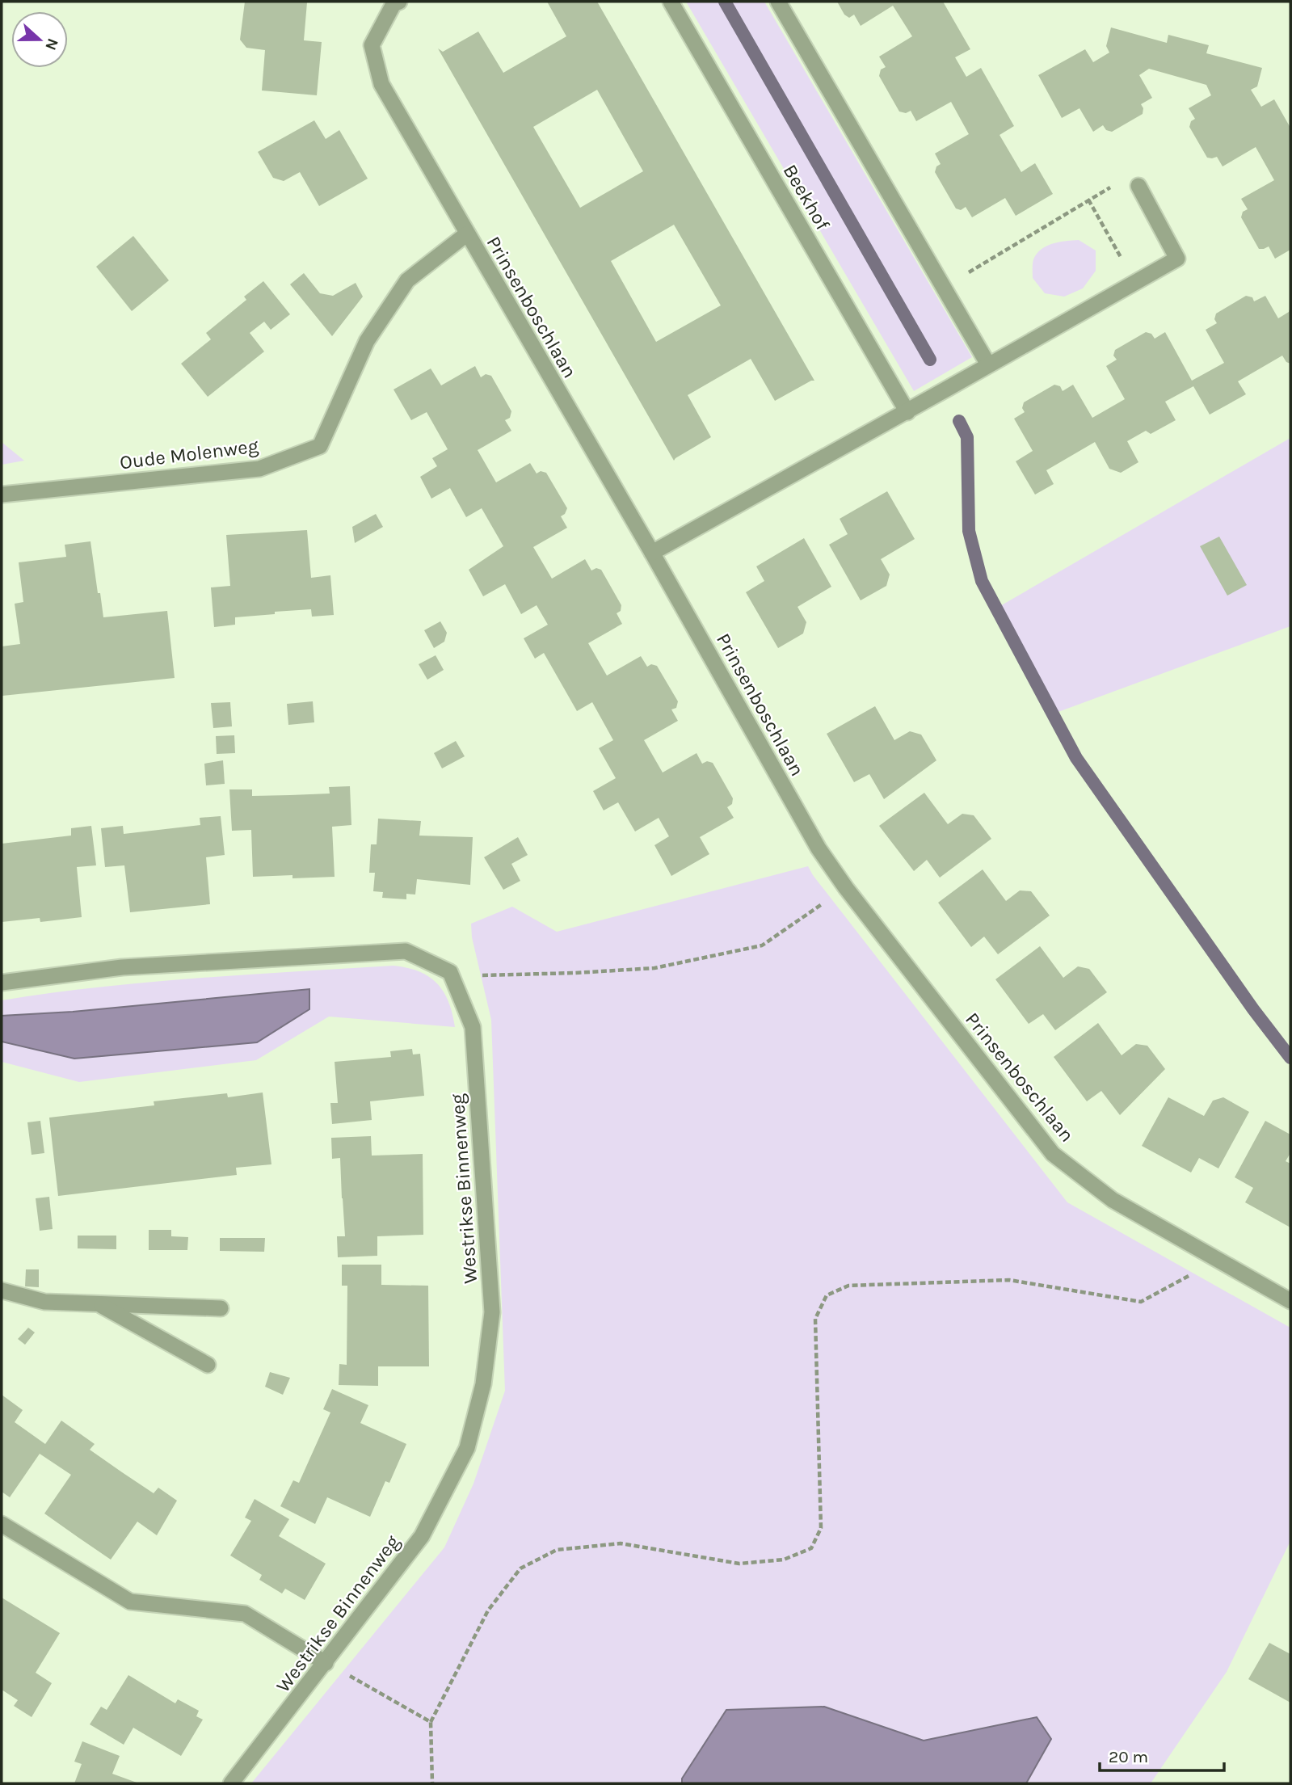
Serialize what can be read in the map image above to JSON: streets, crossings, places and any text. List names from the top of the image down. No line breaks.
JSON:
{"streets":{"street":["Beekhof","Prinsenboschlaan","Oude Molenweg","Westrikse Binnenweg"]},"crossings":[["Prinsenboschlaan","Oude Molenweg"]],"scale_bar":"20 m","north":"right"}
